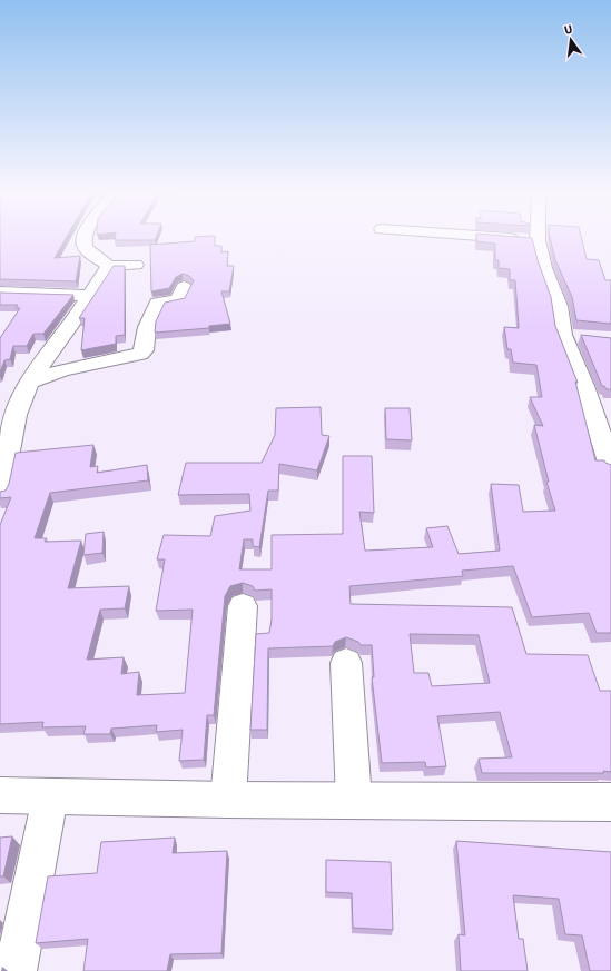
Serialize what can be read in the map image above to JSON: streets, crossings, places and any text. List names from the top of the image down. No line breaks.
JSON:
{"north":"top"}
